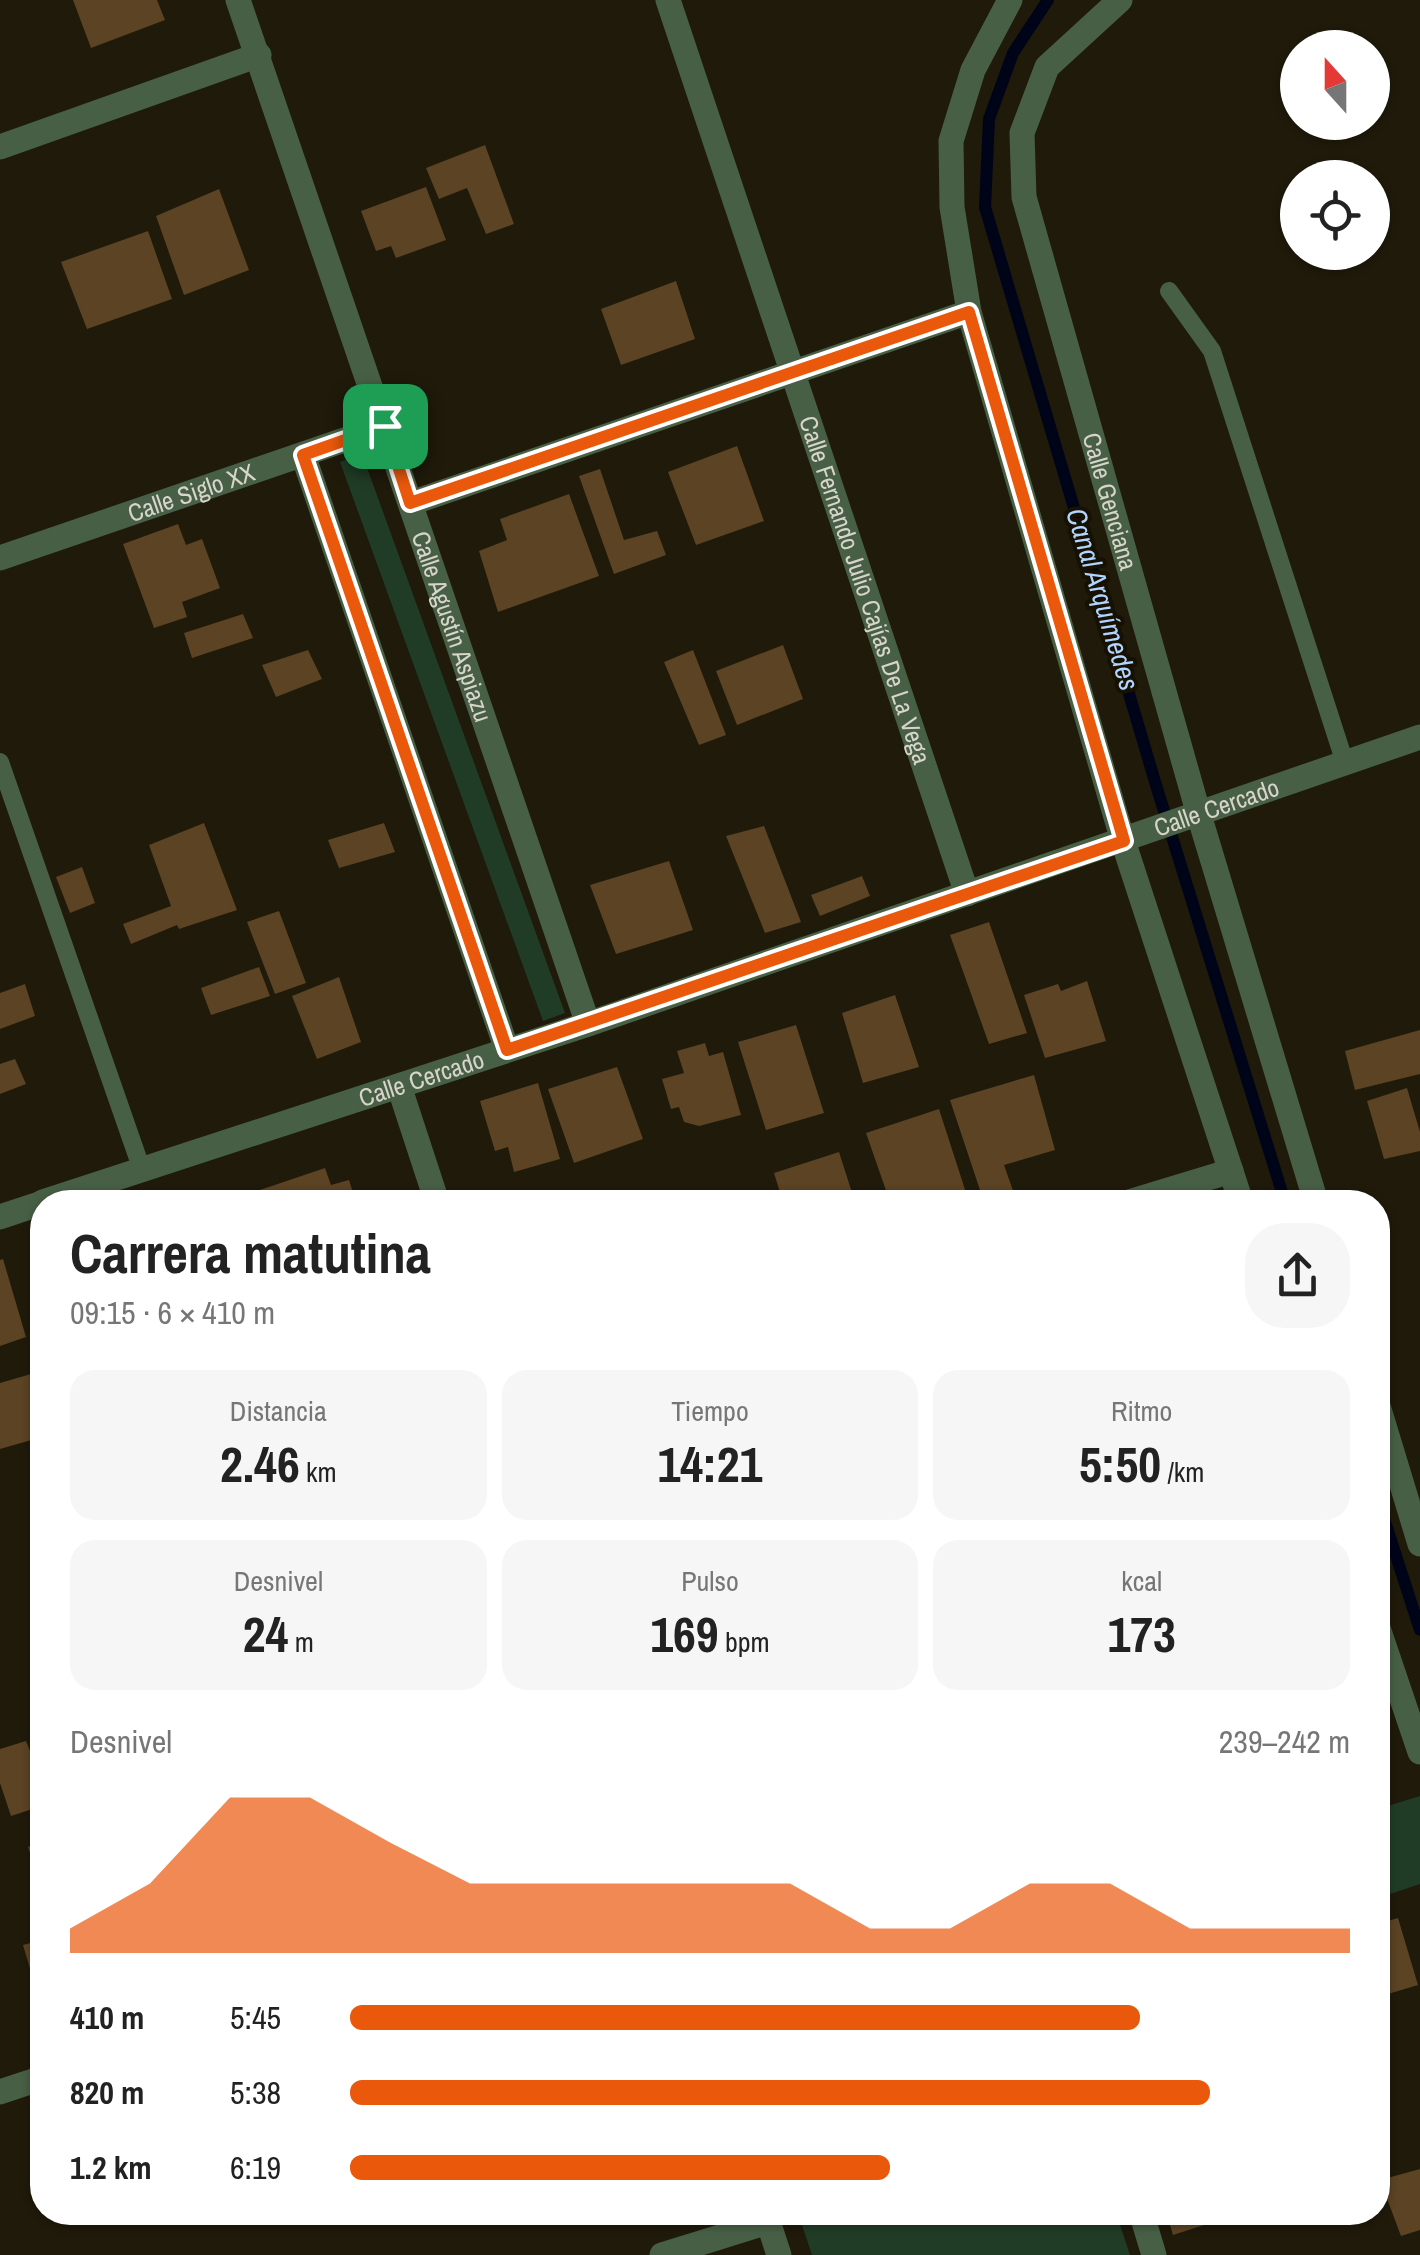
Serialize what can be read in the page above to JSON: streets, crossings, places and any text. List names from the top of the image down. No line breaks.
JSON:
{"streets":{"street":["Calle Siglo XX","Calle Genciana","Calle Fernando Julio Cajías De La Vega","Calle Agustín Aspiazu","Calle Cercado"]},"crossings":[["Calle Siglo XX","Calle Agustín Aspiazu"],["Calle Genciana","Calle Cercado"],["Calle Fernando Julio Cajías De La Vega","Calle Cercado"],["Calle Agustín Aspiazu","Calle Cercado"]],"water":["Canal Arquímedes"],"north":"top","page":{"heading":["Carrera matutina","09:15 · 6 × 410 m"],"stats":[["Distancia","2.46 km"],["Tiempo","14:21"],["Ritmo","5:50 /km"],["Desnivel","24 m"],["Pulso","169 bpm"],["kcal","173"]],"chart":["Desnivel","239–242 m"],"list":[{"name":"410 m","note":"5:45"},{"name":"820 m","note":"5:38"},{"name":"1.2 km","note":"6:19"}]}}
